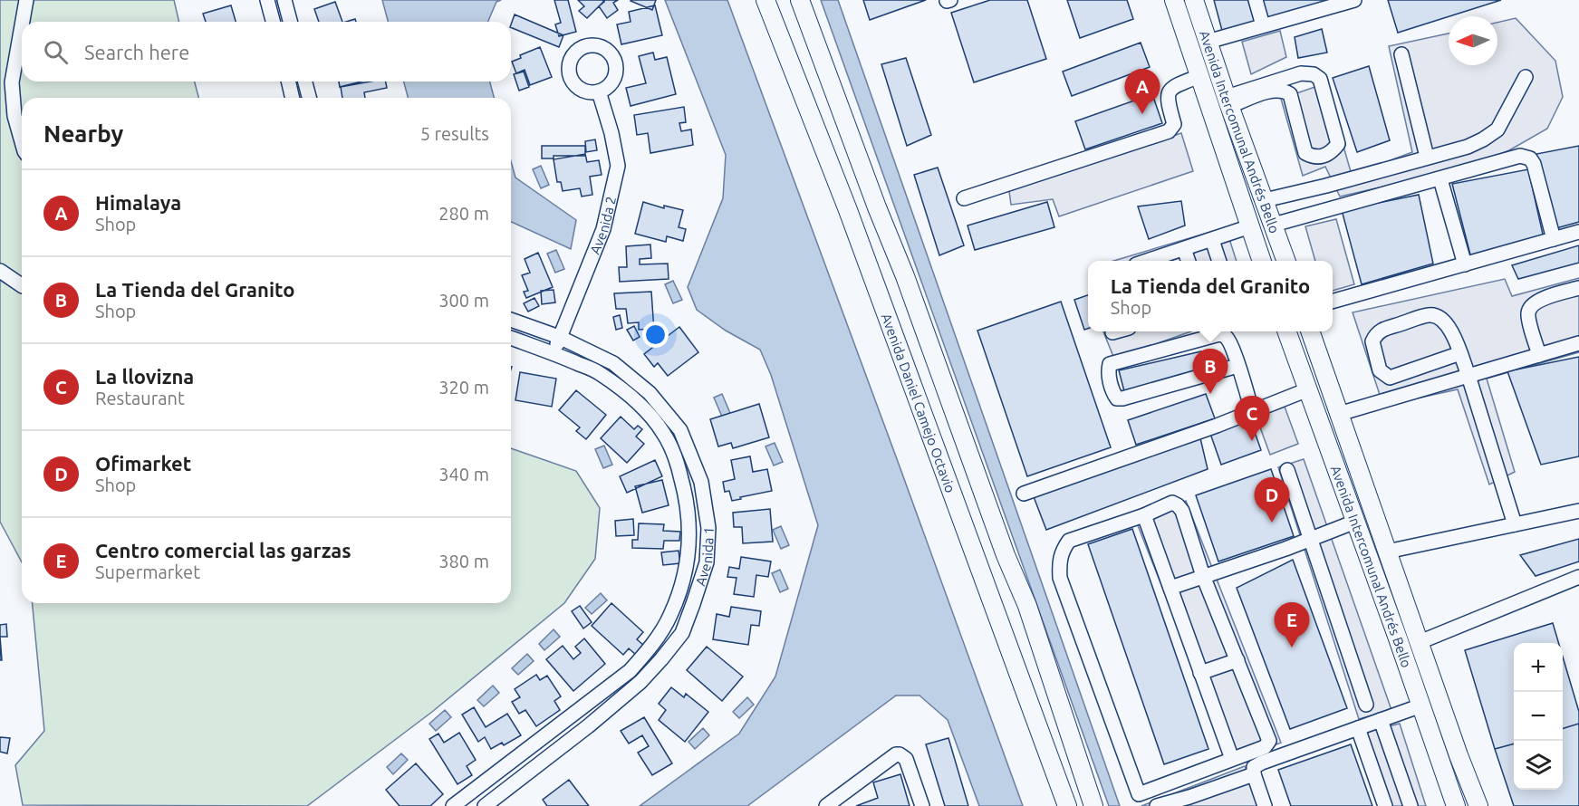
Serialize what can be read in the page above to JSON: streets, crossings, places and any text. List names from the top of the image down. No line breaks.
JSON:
{"streets":{"main road":["Avenida Intercomunal Andrés Bello","Avenida Daniel Camejo Octavio"],"street":["Avenida 2","Avenida 1"]},"crossings":[["Avenida 2","Avenida 1"]],"north":"left","page":{"search":"Search here","pins":["A","B","C","D","E"],"heading":["Nearby","5 results"],"list":[{"mark":"A","name":"Himalaya","note":"Shop","value":"280 m"},{"mark":"B","name":"La Tienda del Granito","note":"Shop","value":"300 m"},{"mark":"C","name":"La llovizna","note":"Restaurant","value":"320 m"},{"mark":"D","name":"Ofimarket","note":"Shop","value":"340 m"},{"mark":"E","name":"Centro comercial las garzas","note":"Supermarket","value":"380 m"}],"popup":["La Tienda del Granito","Shop"],"map_buttons":["+","−"]}}
